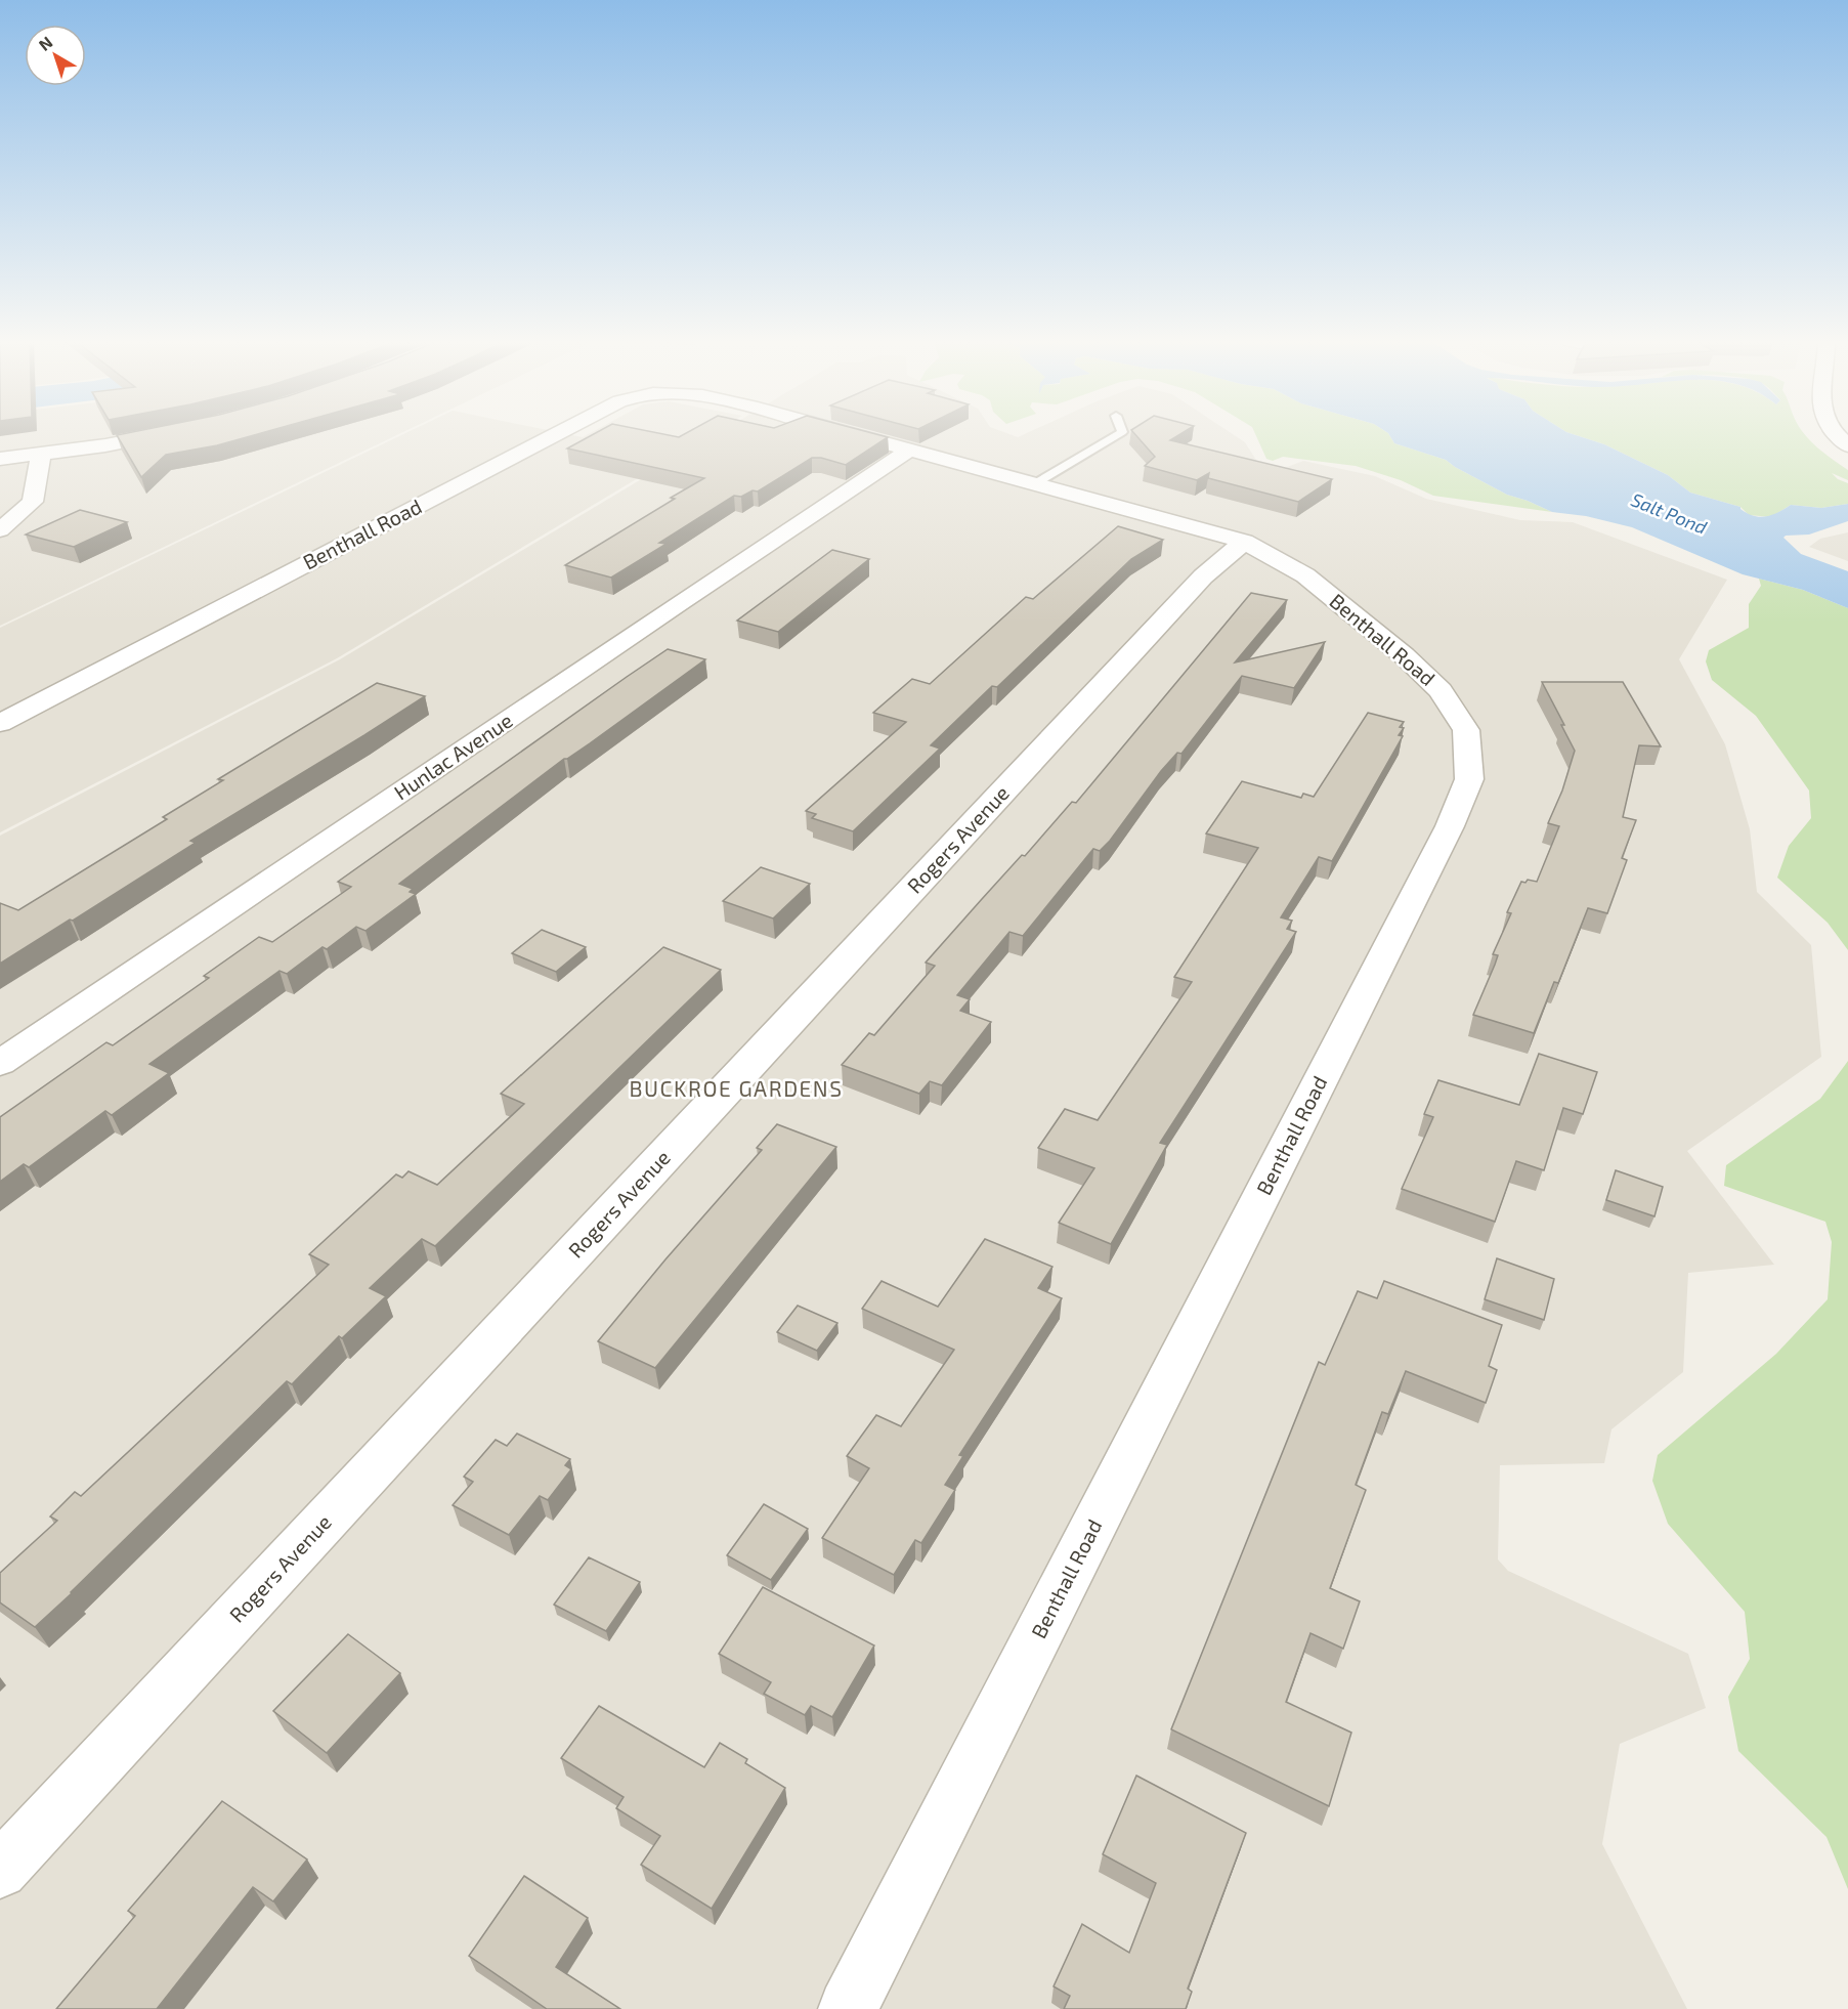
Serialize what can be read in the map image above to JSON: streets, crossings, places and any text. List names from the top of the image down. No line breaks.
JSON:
{"streets":{"street":["Benthall Road","Hunlac Avenue","Rogers Avenue"]},"crossings":[["Benthall Road","Hunlac Avenue"],["Benthall Road","Rogers Avenue"]],"districts":["BUCKROE GARDENS"],"water":["Salt Pond"],"north":"top left"}
